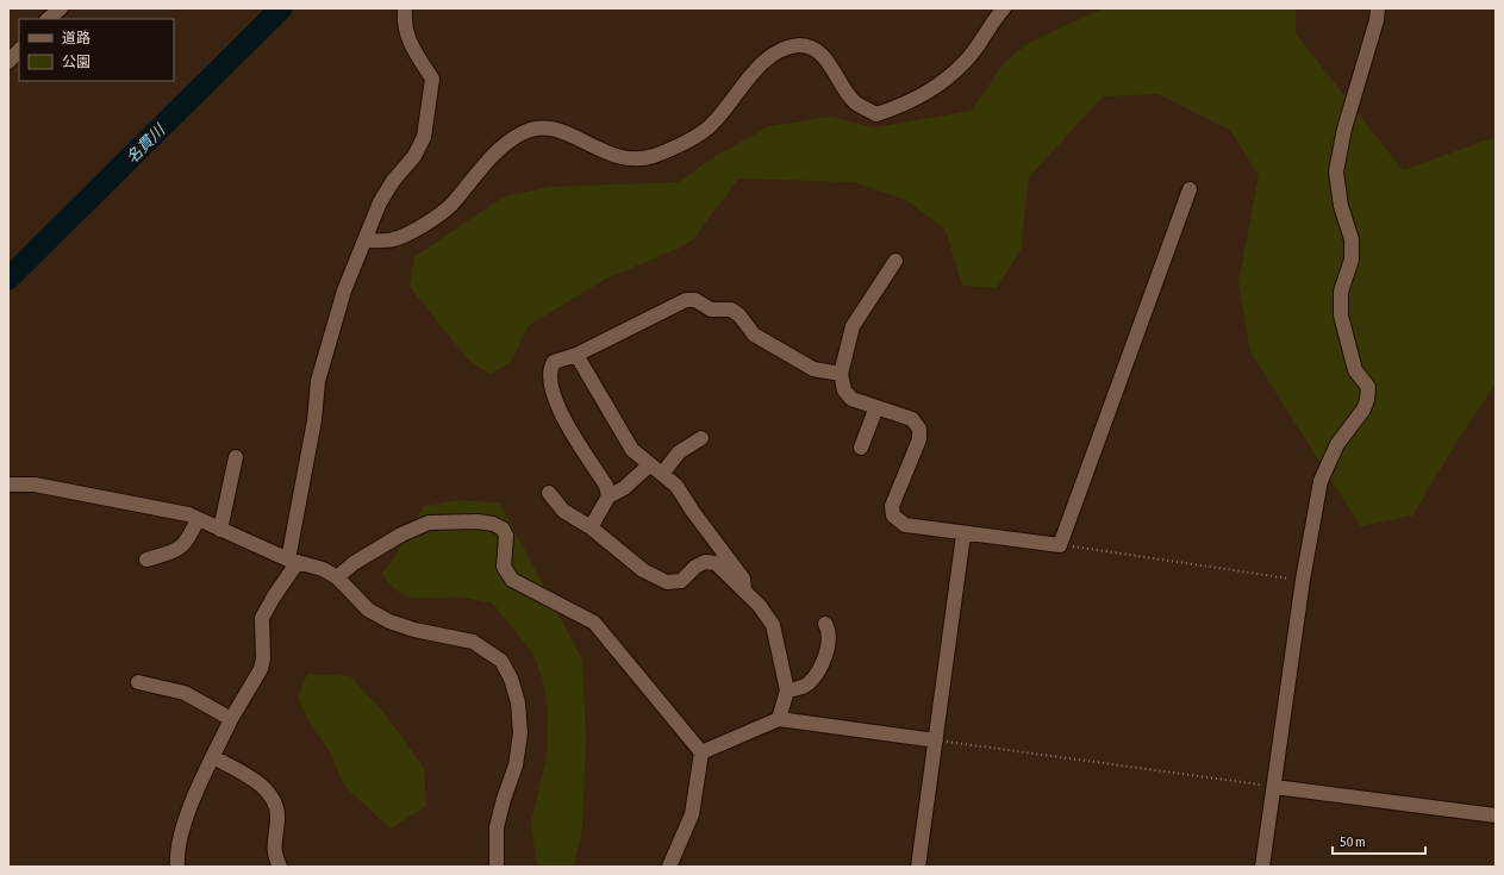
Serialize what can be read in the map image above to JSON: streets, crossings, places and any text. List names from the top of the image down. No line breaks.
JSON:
{"water":["名貫川"],"legend":["道路","公園"],"scale_bar":"50 m"}
